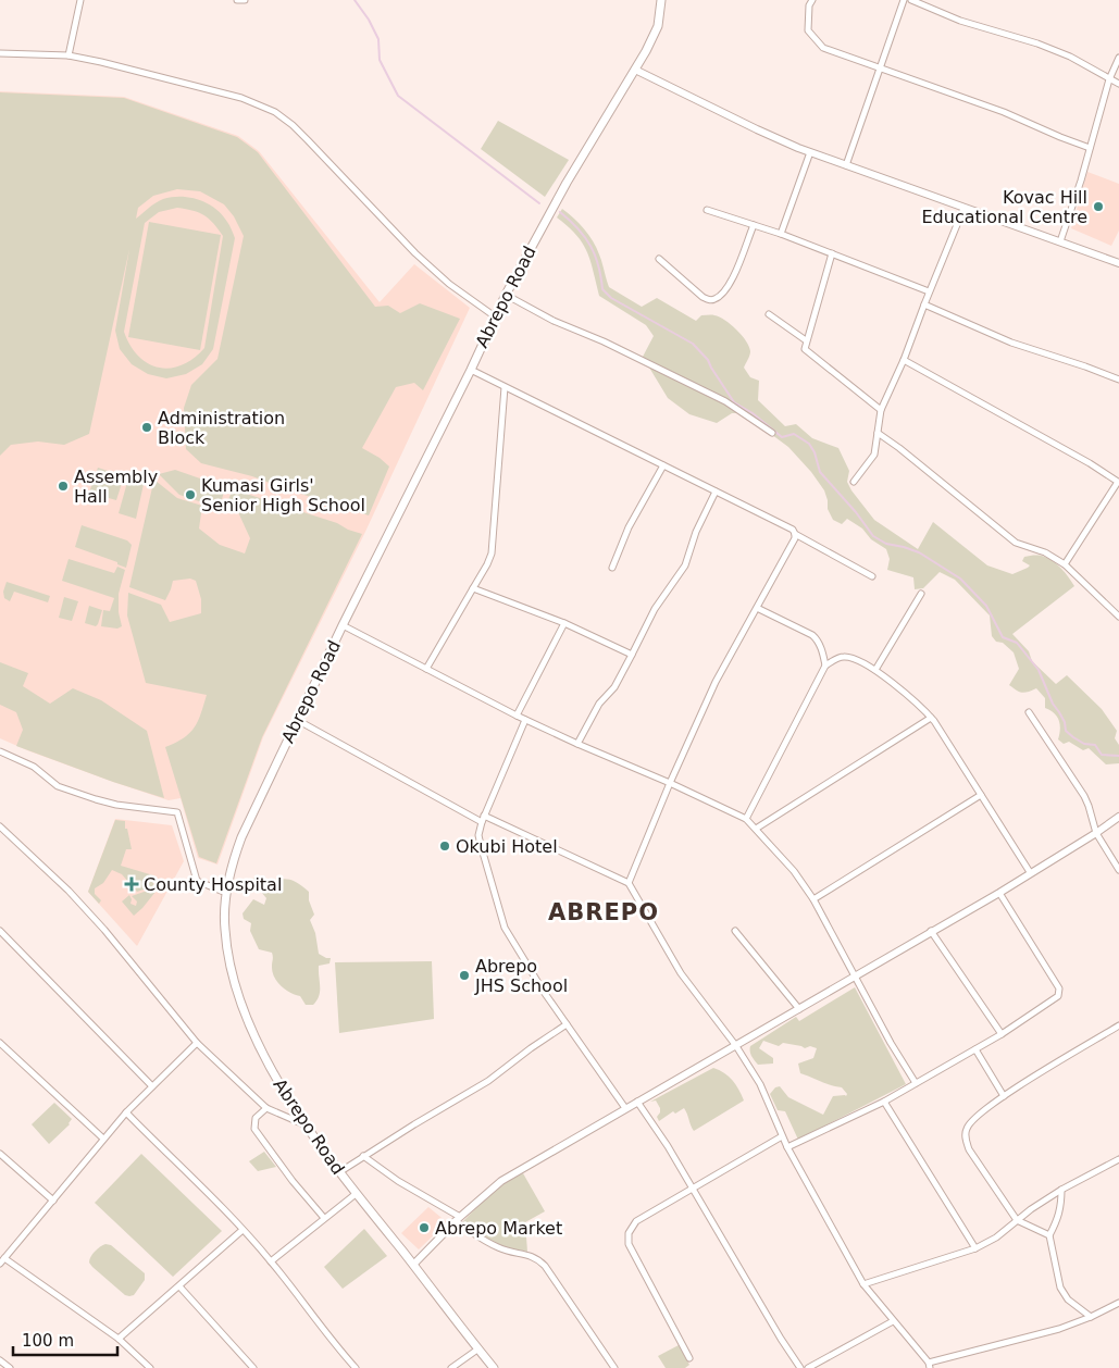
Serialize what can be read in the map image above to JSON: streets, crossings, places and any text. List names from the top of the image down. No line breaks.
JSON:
{"streets":{"main road":["Abrepo Road"]},"districts":["ABREPO"],"places":{"other":["Kovac Hill Educational Centre","Administration Block","Assembly Hall","Kumasi Girls' Senior High School","Okubi Hotel","Abrepo JHS School","Abrepo Market"],"health":["County Hospital"]},"scale_bar":"100 m"}
